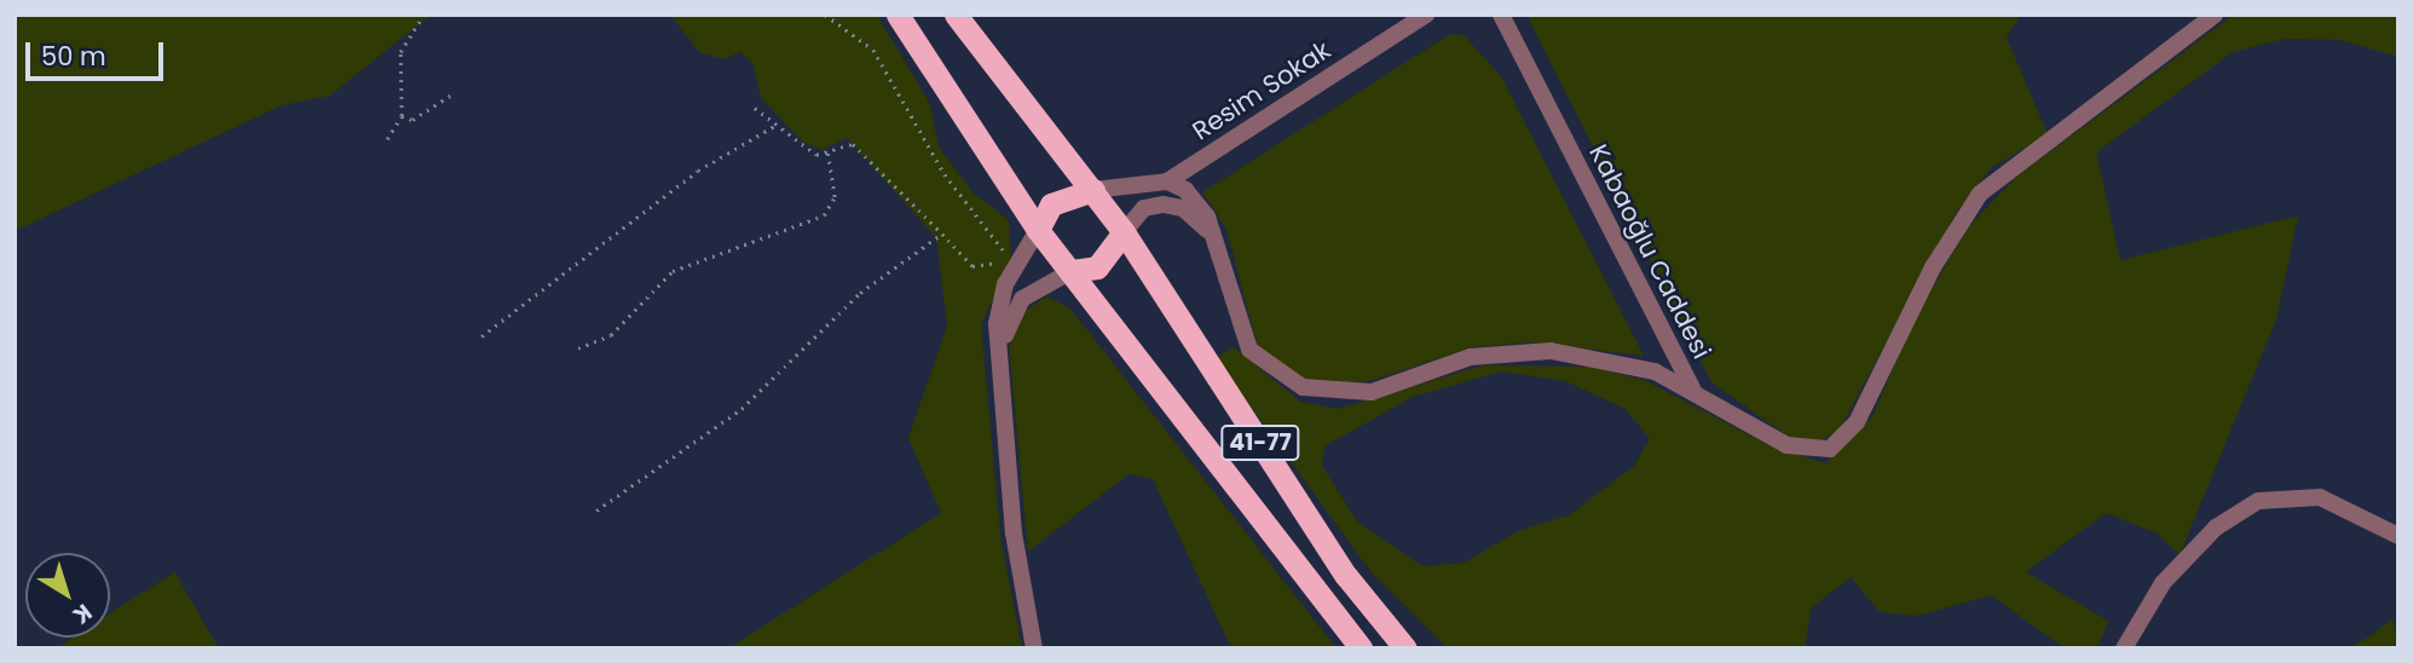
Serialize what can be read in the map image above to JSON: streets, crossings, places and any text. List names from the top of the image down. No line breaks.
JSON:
{"streets":{"highway":["41-77"],"street":["Resim Sokak","Kabaoğlu Caddesi"]},"scale_bar":"50 m","north":"bottom right"}
